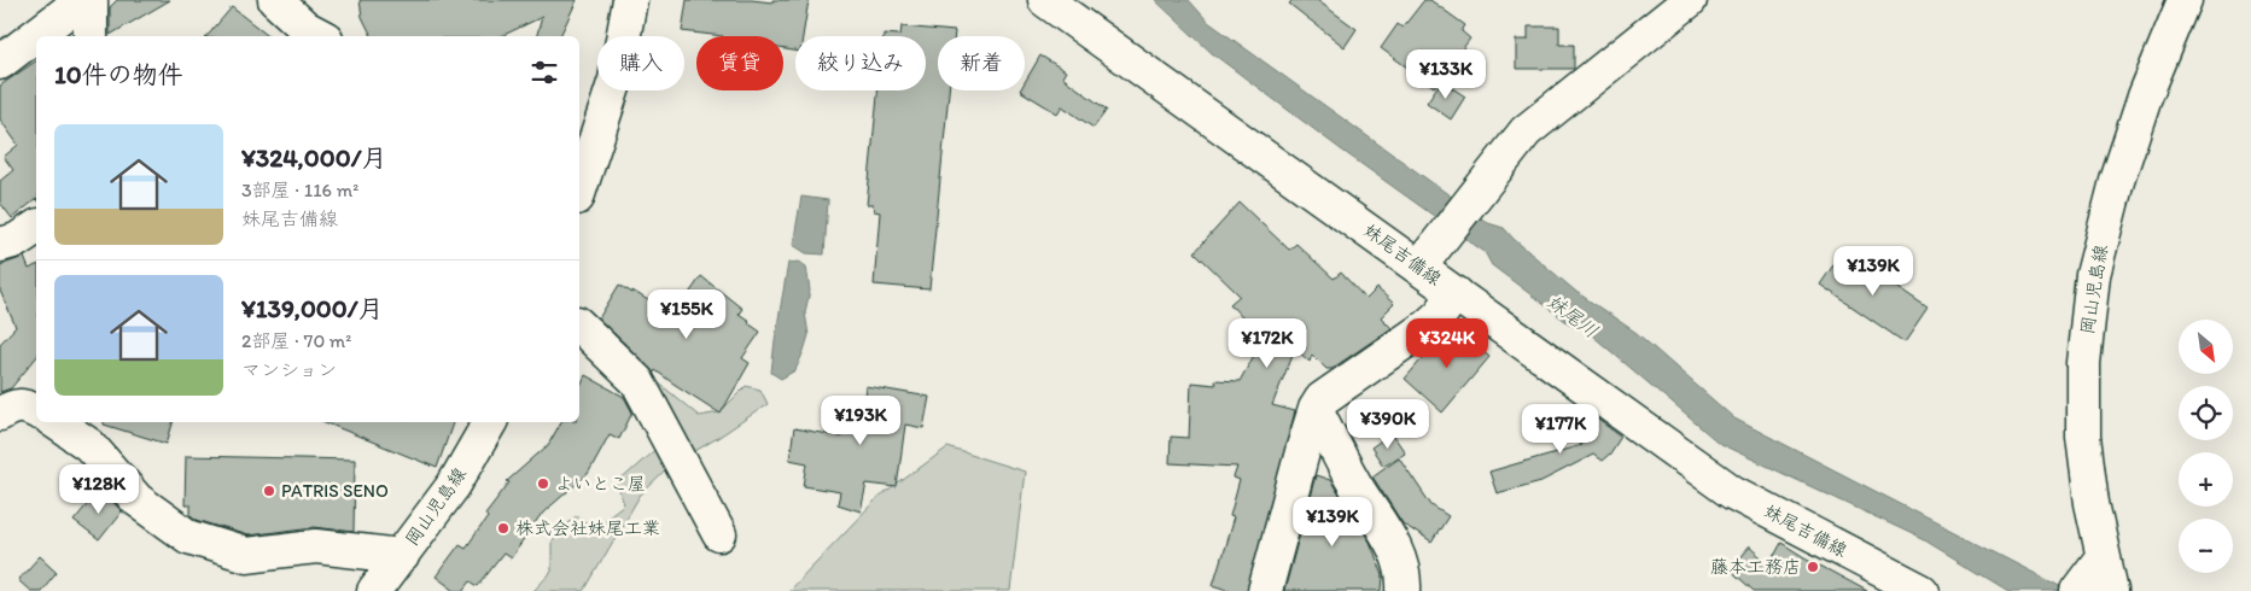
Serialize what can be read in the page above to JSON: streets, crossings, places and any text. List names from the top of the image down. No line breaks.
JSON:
{"streets":{"main road":["妹尾吉備線","岡山児島線"]},"water":["妹尾川"],"places":["よいとこ屋","PATRIS SENO","株式会社妹尾工業","藤本工務店"],"north":"bottom right","page":{"chip":["購入","賃貸","絞り込み","新着"],"heading":"10件の物件","price":["¥133K","¥139K","¥155K","¥172K","¥324K","¥193K","¥390K","¥177K","¥128K","¥139K"],"list":[{"name":"¥324,000/月","note":"3部屋 · 116 m² · 妹尾吉備線"},{"name":"¥139,000/月","note":"2部屋 · 70 m² · マンション"}],"map_buttons":["+","−"]}}
